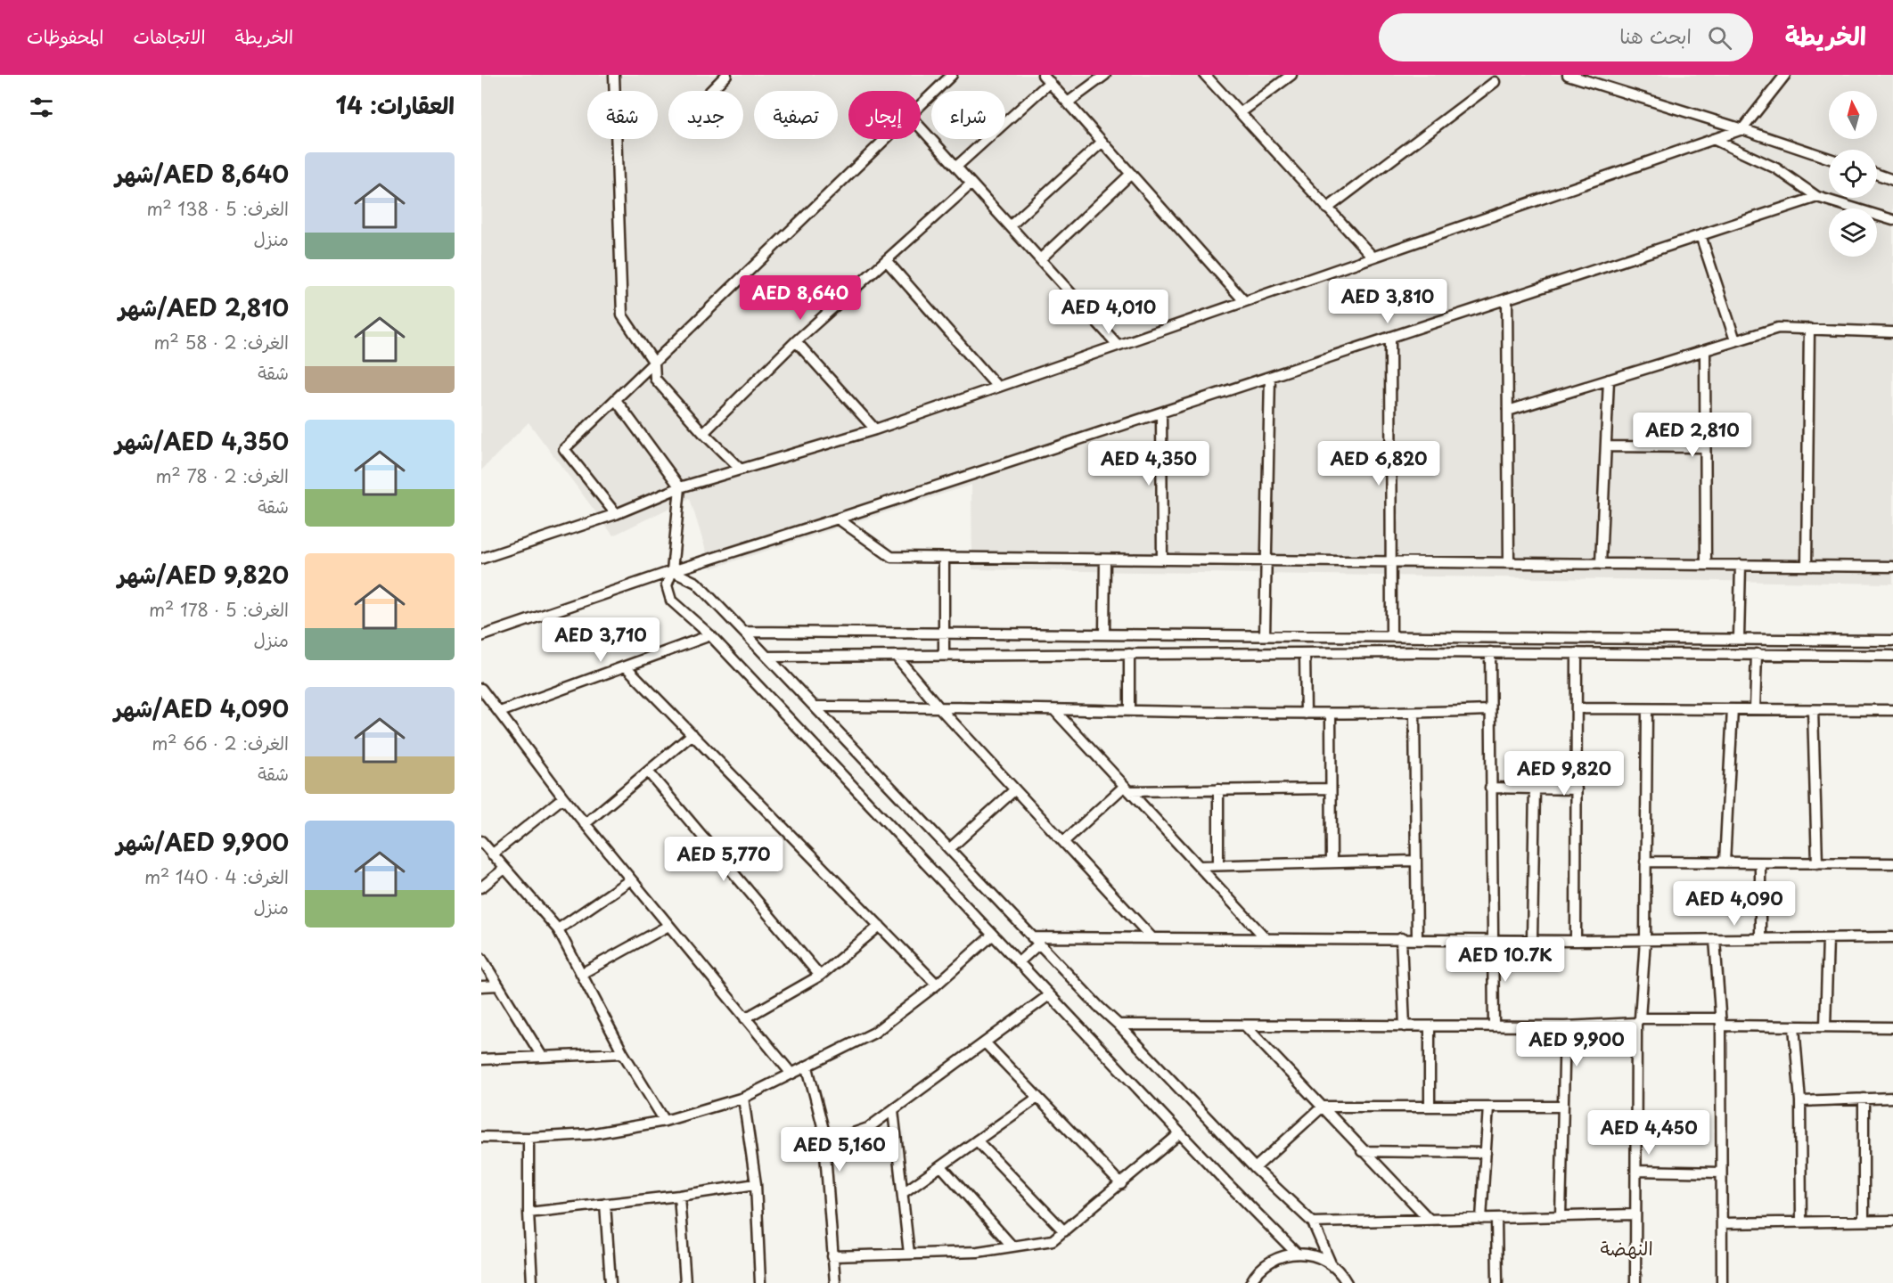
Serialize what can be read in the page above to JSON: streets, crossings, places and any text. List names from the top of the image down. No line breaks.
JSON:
{"districts":["النهضة"],"north":"top","page":{"header":"الخريطة","search":"ابحث هنا","nav":["الخريطة","الاتجاهات","المحفوظات"],"heading":"العقارات: 14","chip":["شراء","إيجار","تصفية","جديد","شقة"],"list":[{"name":"AED 8,640/شهر","note":"الغرف: 5 · 138 m² · منزل"},{"name":"AED 2,810/شهر","note":"الغرف: 2 · 58 m² · شقة"},{"name":"AED 4,350/شهر","note":"الغرف: 2 · 78 m² · شقة"},{"name":"AED 9,820/شهر","note":"الغرف: 5 · 178 m² · منزل"},{"name":"AED 4,090/شهر","note":"الغرف: 2 · 66 m² · شقة"},{"name":"AED 9,900/شهر","note":"الغرف: 4 · 140 m² · منزل"}],"price":["AED 8,640","AED 3,810","AED 4,010","AED 2,810","AED 4,350","AED 6,820","AED 3,710","AED 9,820","AED 5,770","AED 4,090","AED 10.7K","AED 9,900","AED 4,450","AED 5,160"]}}
